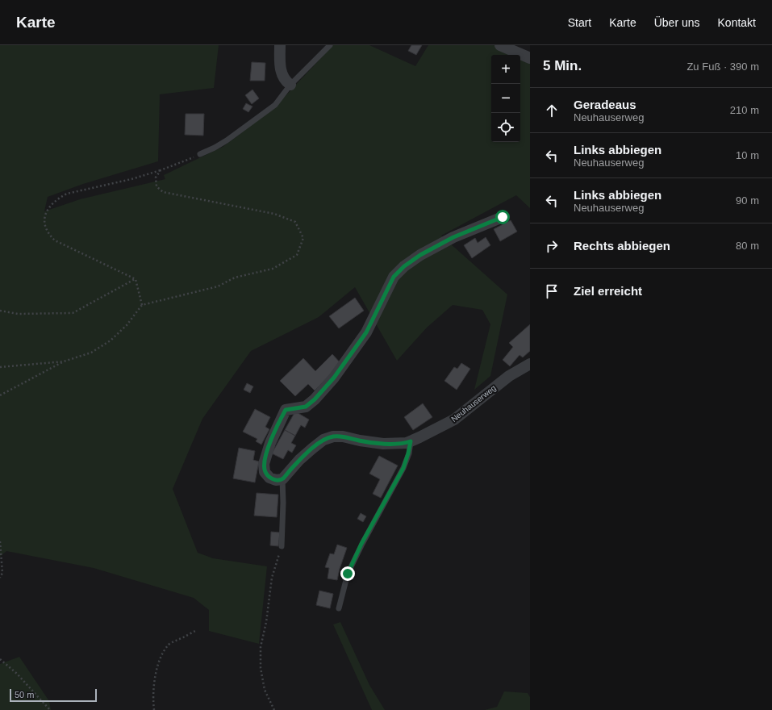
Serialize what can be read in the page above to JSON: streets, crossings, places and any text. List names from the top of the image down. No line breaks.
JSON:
{"streets":{"street":["Neuhauserweg"]},"scale_bar":"50 m","page":{"header":"Karte","nav":["Start","Karte","Über uns","Kontakt"],"heading":["5 Min.","Zu Fuß · 390 m"],"map_buttons":["+","−"],"list":[["Geradeaus","Neuhauserweg","210 m"],["Links abbiegen","Neuhauserweg","10 m"],["Links abbiegen","Neuhauserweg","90 m"],["Rechts abbiegen","80 m"],"Ziel erreicht"],"scale":"50 m"}}
